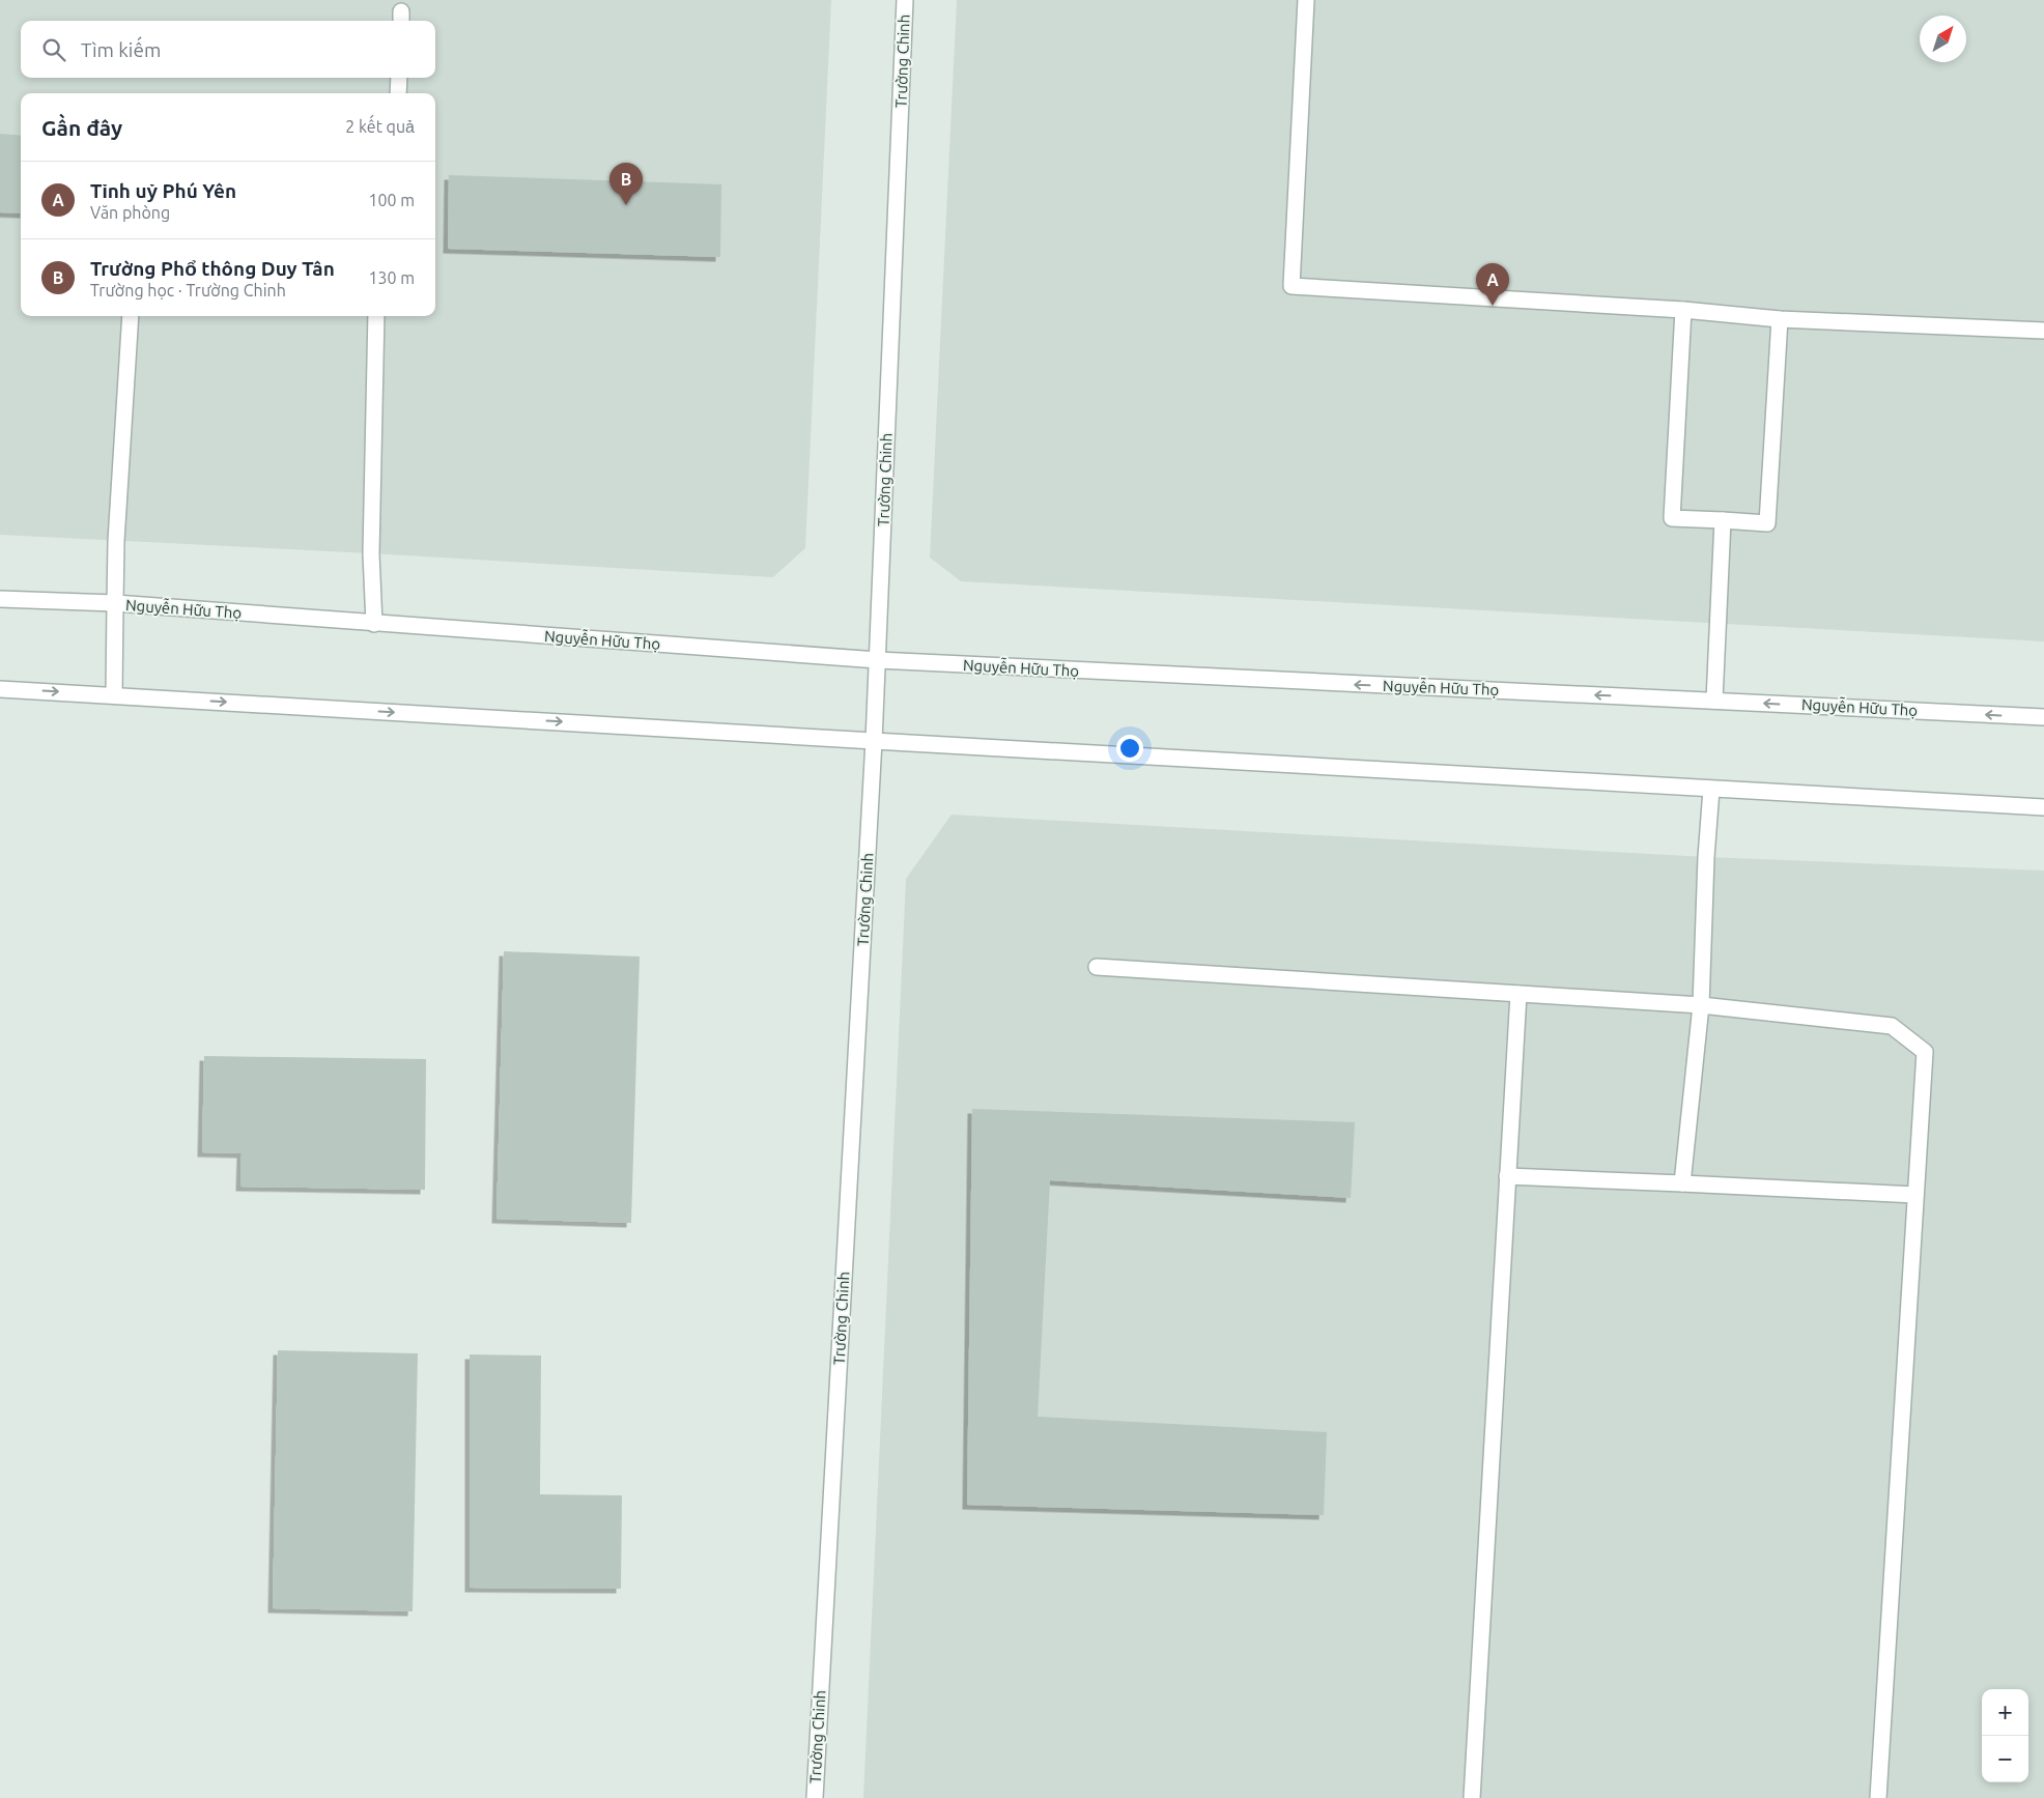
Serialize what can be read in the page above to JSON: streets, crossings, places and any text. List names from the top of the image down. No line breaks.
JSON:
{"streets":{"street":["Trường Chinh","Nguyễn Hữu Thọ"]},"crossings":[["Trường Chinh","Nguyễn Hữu Thọ"]],"north":"top right","page":{"search":"Tìm kiếm","heading":["Gần đây","2 kết quả"],"list":[{"mark":"A","name":"Tỉnh uỷ Phú Yên","note":"Văn phòng","value":"100 m"},{"mark":"B","name":"Trường Phổ thông Duy Tân","note":"Trường học · Trường Chinh","value":"130 m"}],"pins":["B","A"],"map_buttons":["+","−"]}}
